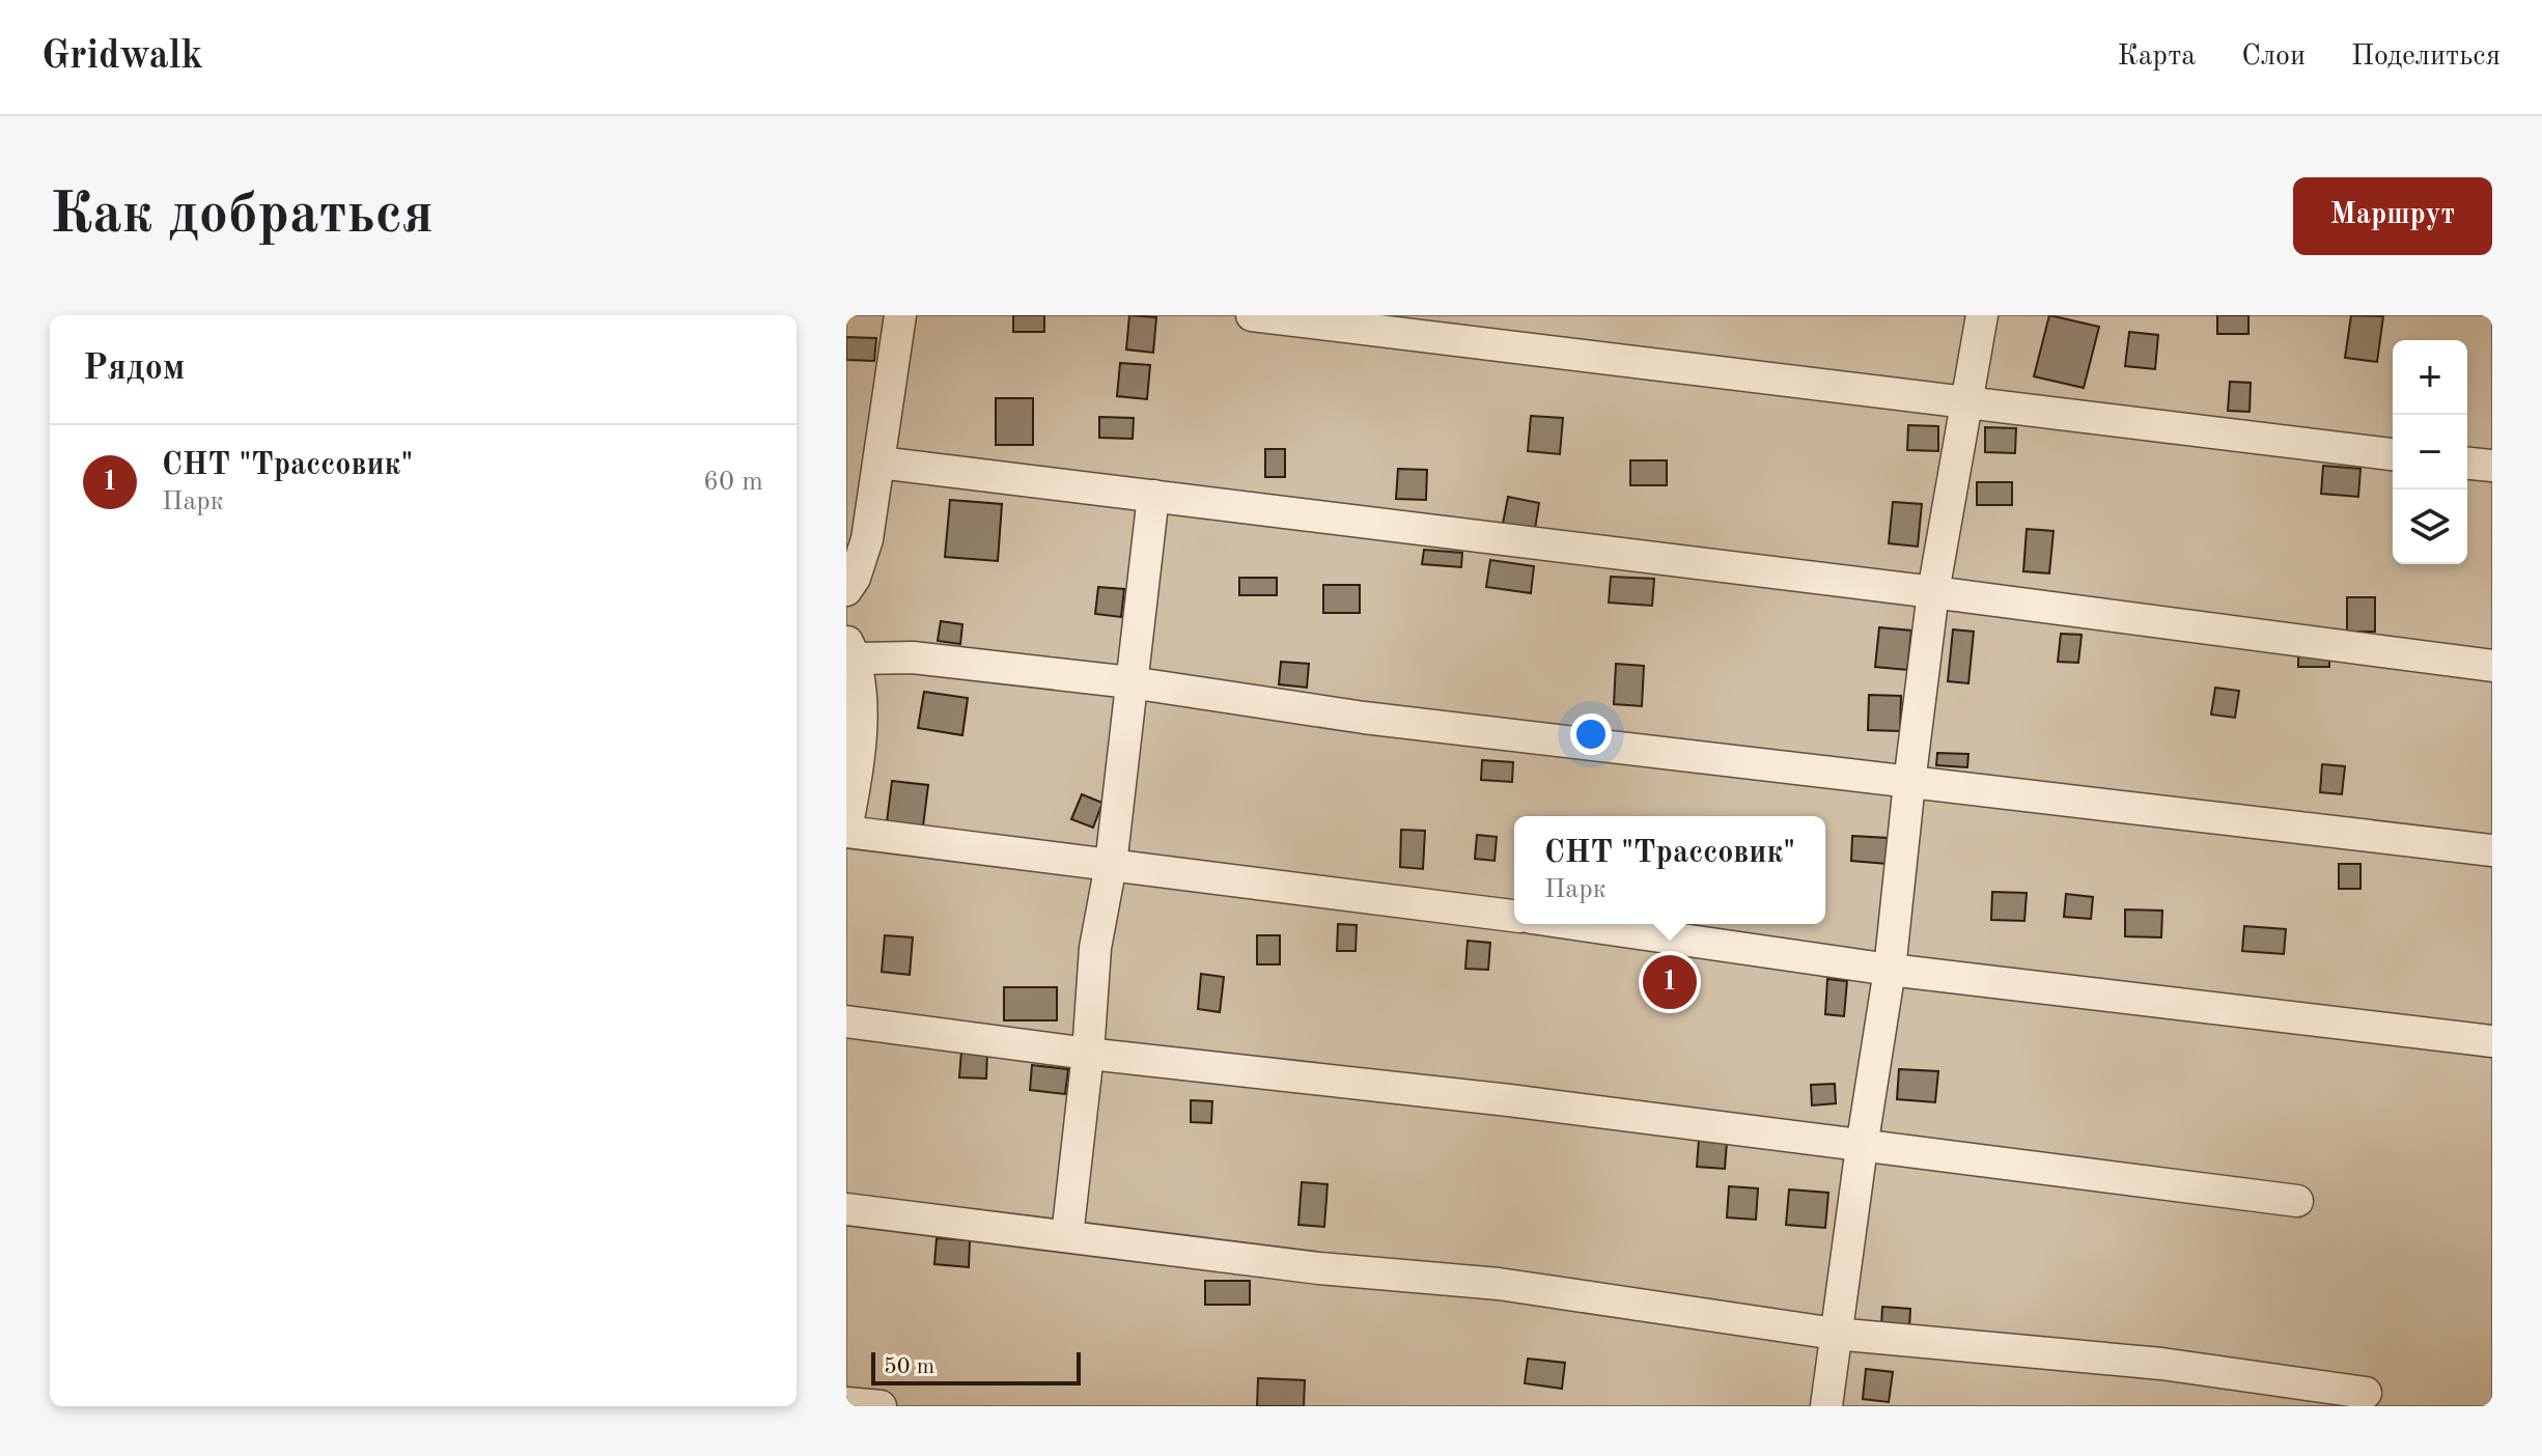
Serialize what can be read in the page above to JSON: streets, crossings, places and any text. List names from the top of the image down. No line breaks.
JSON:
{"scale_bar":"50 m","page":{"header":"Gridwalk","nav":["Карта","Слои","Поделиться"],"buttons":"Маршрут","title":"Как добраться","heading":"Рядом","map_buttons":["+","−"],"list":[{"mark":"1","name":"СНТ \"Трассовик\"","note":"Парк","value":"60 m"}],"popup":["СНТ \"Трассовик\"","Парк"],"pins":"1","scale":"50 m"}}
